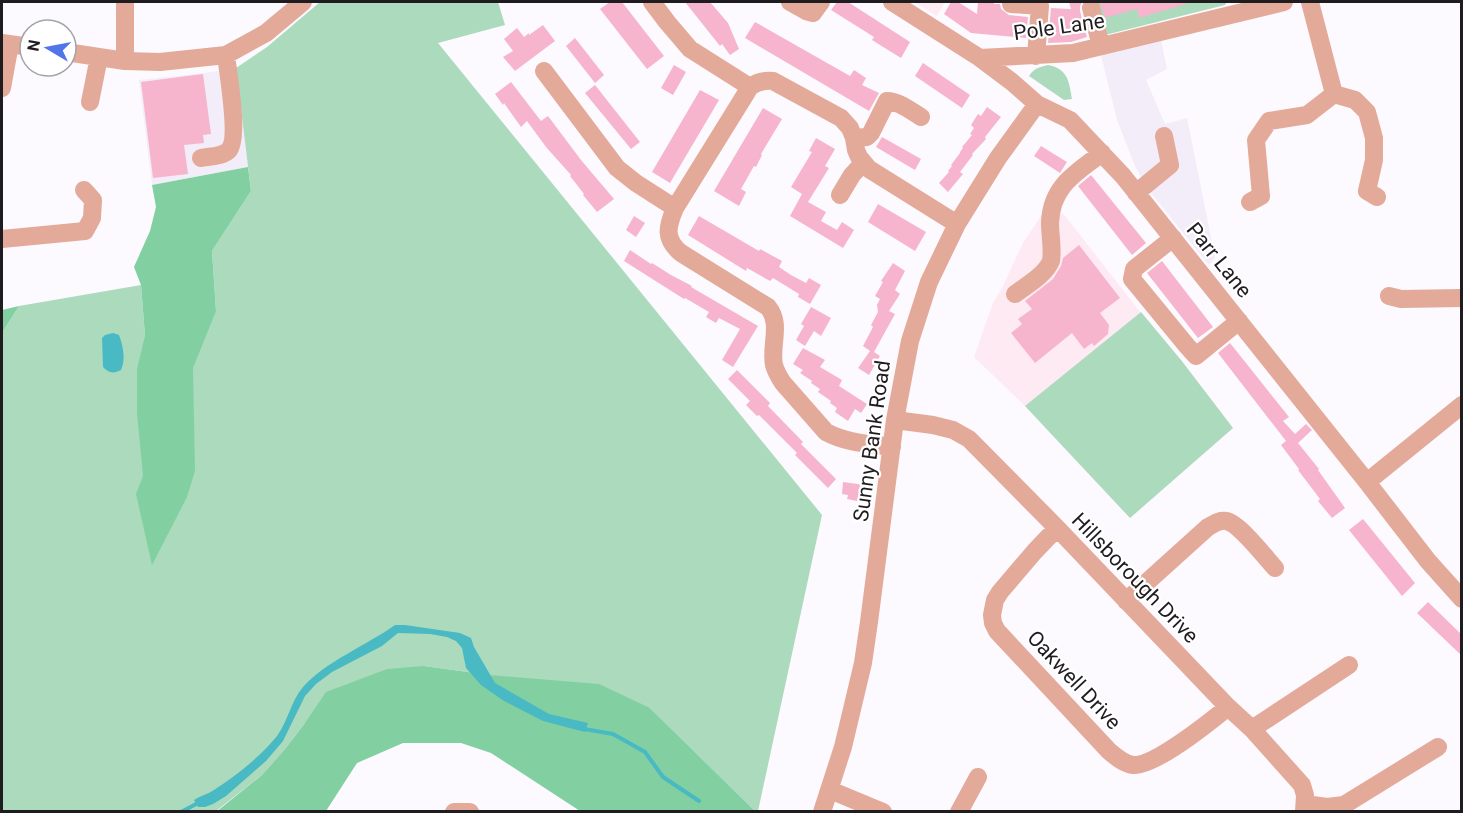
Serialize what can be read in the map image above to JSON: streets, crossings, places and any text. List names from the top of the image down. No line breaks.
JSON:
{"streets":{"street":["Pole Lane","Parr Lane","Sunny Bank Road","Hillsborough Drive","Oakwell Drive"]},"crossings":[["Pole Lane","Parr Lane"],["Parr Lane","Sunny Bank Road"],["Sunny Bank Road","Hillsborough Drive"],["Hillsborough Drive","Oakwell Drive"]],"north":"left"}
